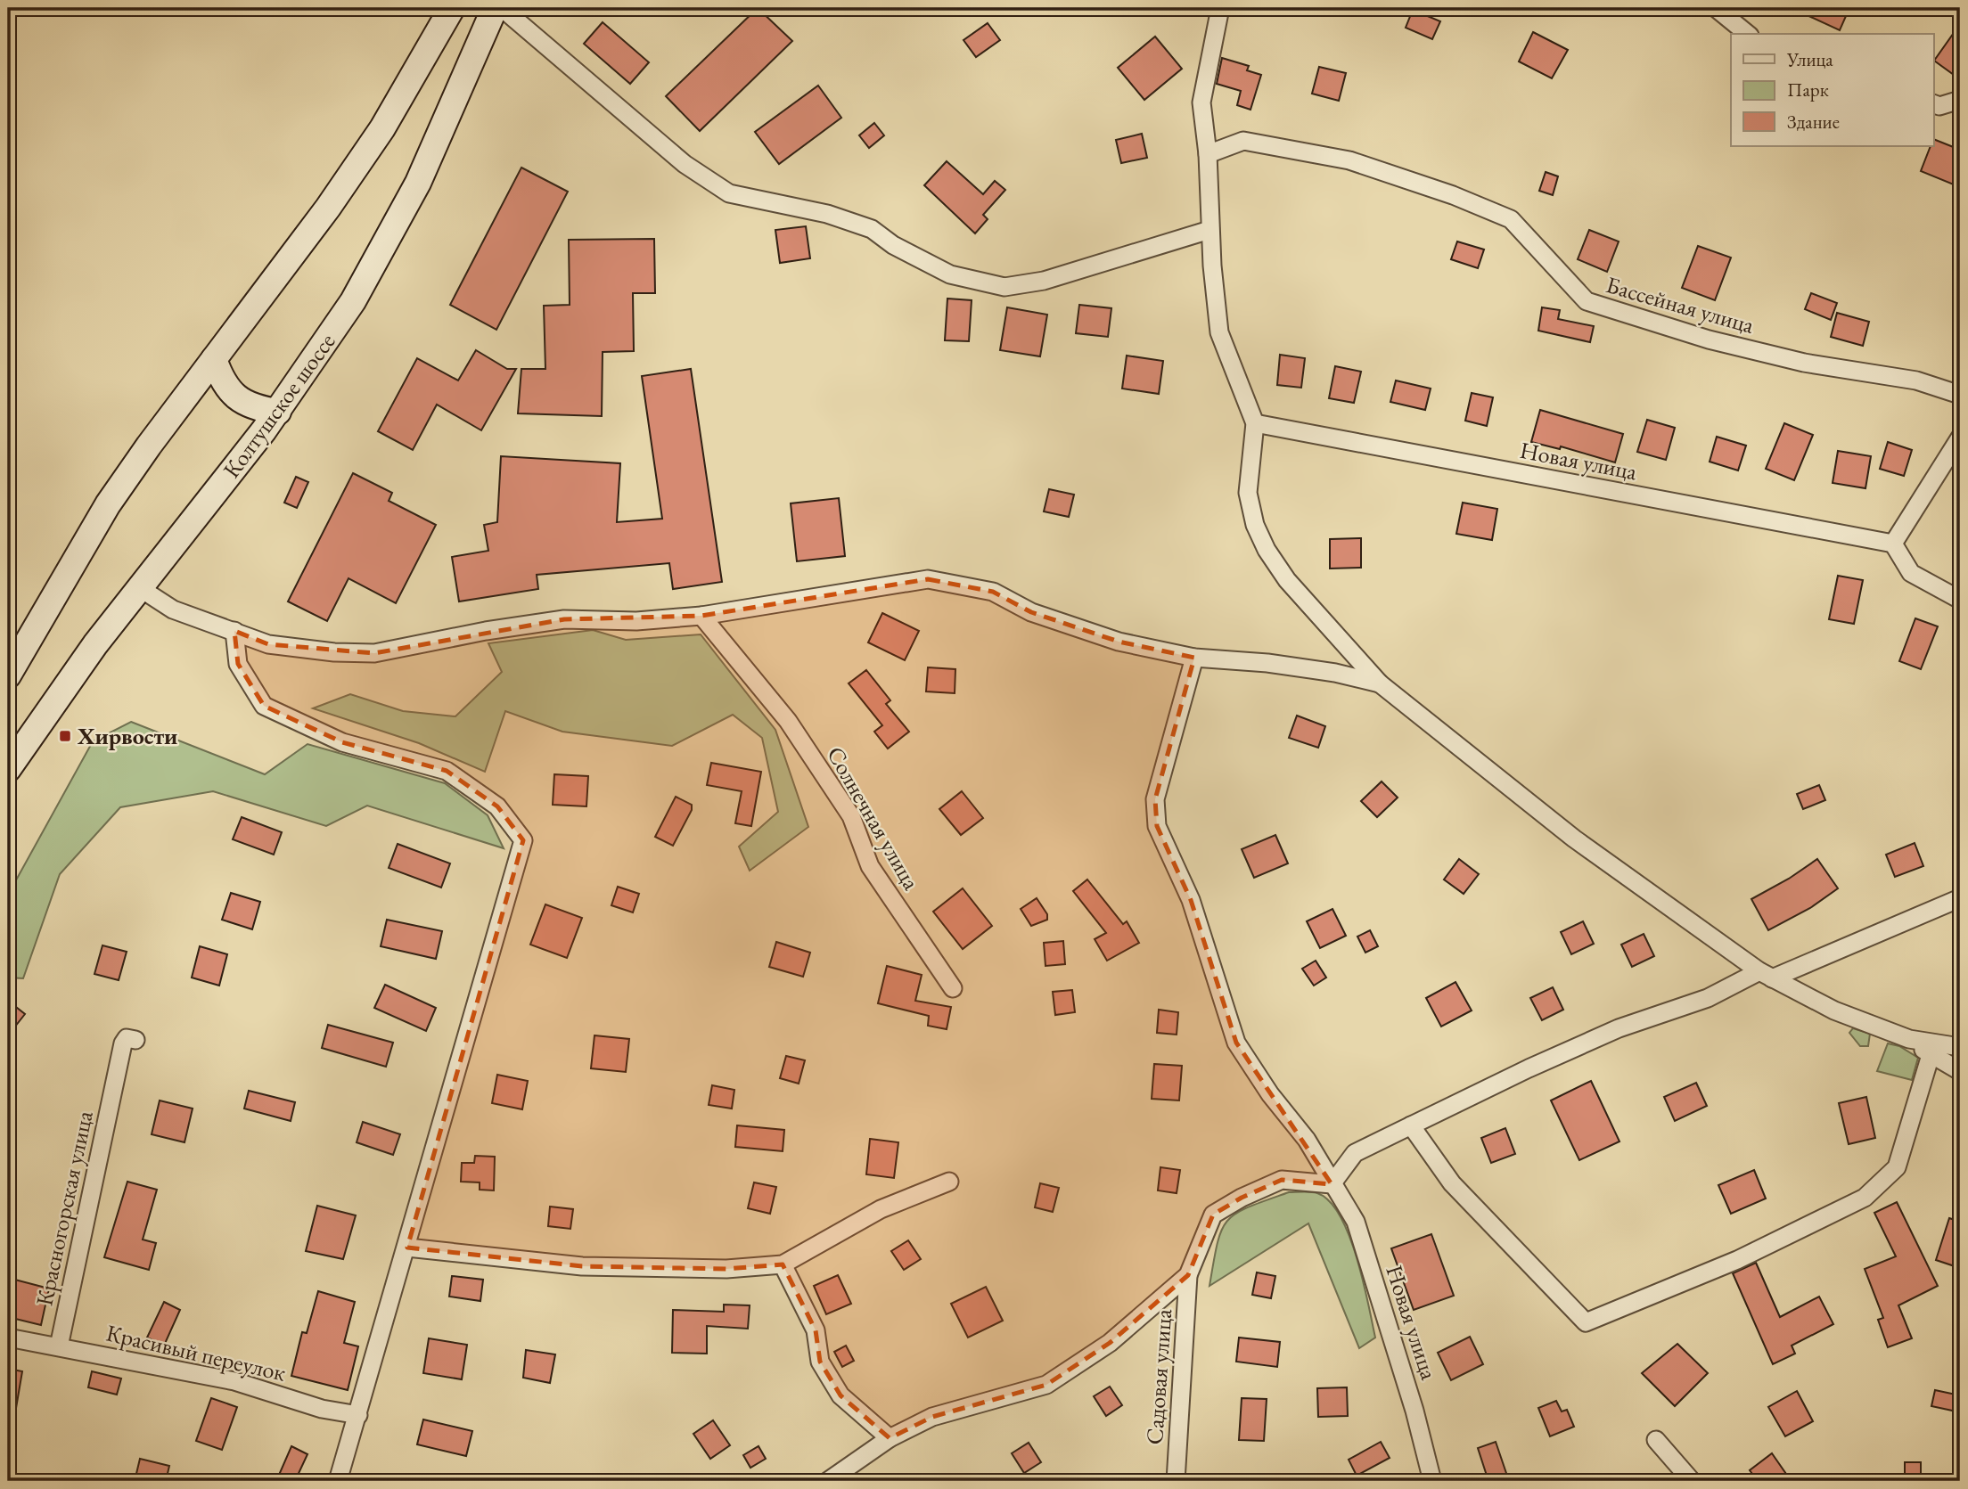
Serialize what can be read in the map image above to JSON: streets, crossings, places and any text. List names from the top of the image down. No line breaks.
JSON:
{"streets":{"main road":["Колтушское шоссе"],"street":["Бассейная улица","Новая улица","Солнечная улица","Красногорская улица","Красивый переулок","Садовая улица"]},"crossings":[["Красногорская улица","Красивый переулок"]],"places":{"transit":["Хирвости"]},"legend":["Улица","Парк","Здание"]}
